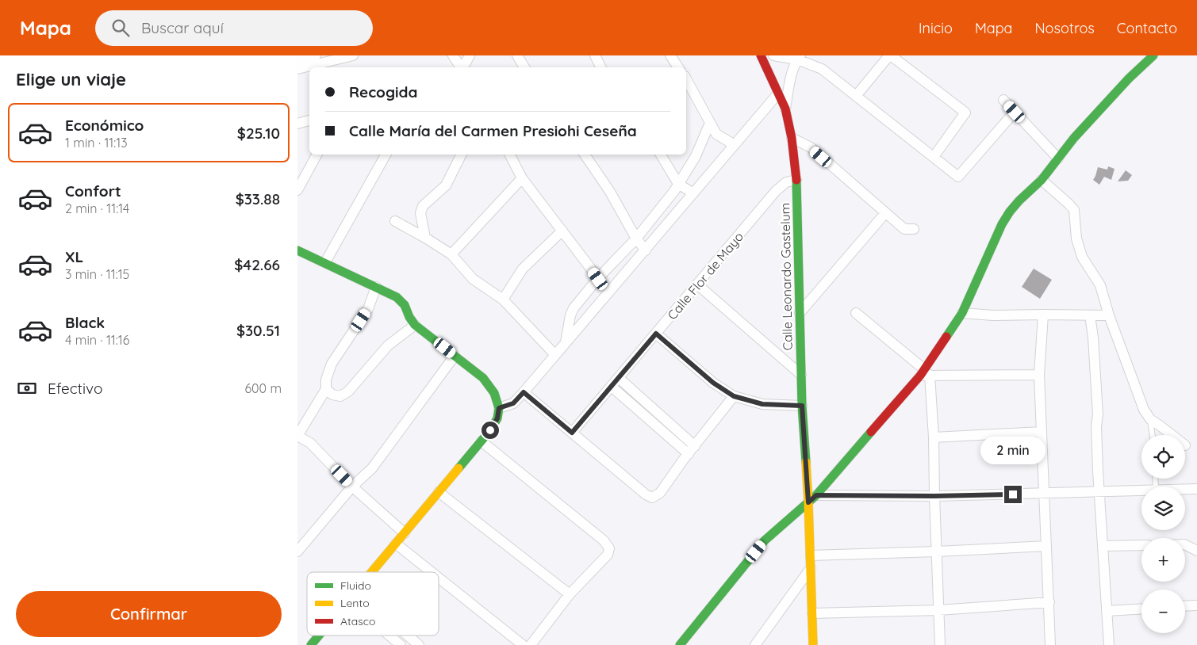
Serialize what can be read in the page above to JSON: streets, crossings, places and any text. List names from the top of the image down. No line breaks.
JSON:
{"streets":{"street":["Calle Flor de Mayo","Calle Leonardo Gastelum"]},"crossings":[["Calle Flor de Mayo","Calle Leonardo Gastelum"]],"legend":["Fluido","Lento","Atasco"],"page":{"header":"Mapa","search":"Buscar aquí","nav":["Inicio","Mapa","Nosotros","Contacto"],"heading":"Elige un viaje","banner":["Recogida","Calle María del Carmen Presiohi Ceseña"],"list":[{"name":"Económico","note":"1 min · 11:13","value":"$25.10"},{"name":"Confort","note":"2 min · 11:14","value":"$33.88"},{"name":"XL","note":"3 min · 11:15","value":"$42.66"},{"name":"Black","note":"4 min · 11:16","value":"$30.51"}],"pay":["Efectivo","600 m"],"map_buttons":["+","−"],"bubble":"2 min","buttons":"Confirmar"}}
